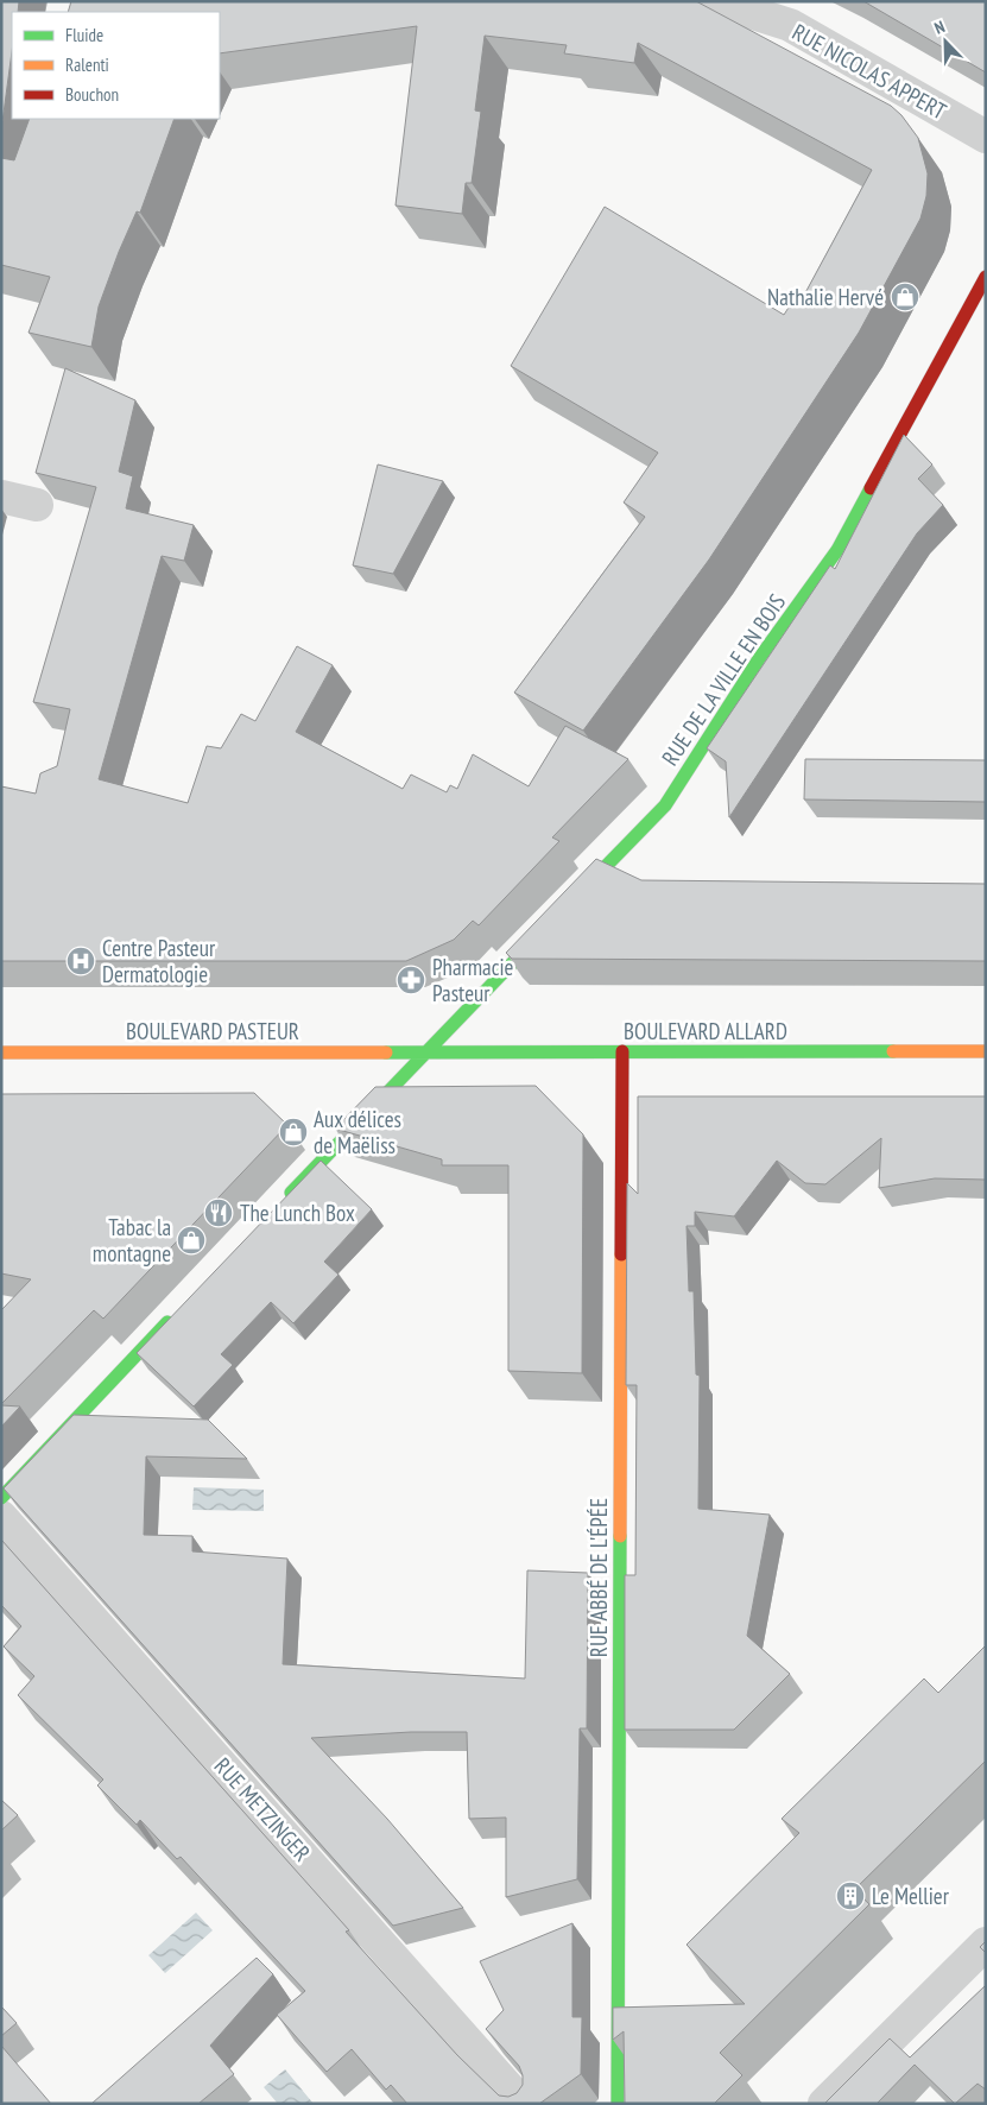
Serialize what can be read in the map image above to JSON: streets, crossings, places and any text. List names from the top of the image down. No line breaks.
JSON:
{"streets":{"street":["RUE NICOLAS APPERT","RUE DE LA VILLE EN BOIS","BOULEVARD PASTEUR","BOULEVARD ALLARD","RUE ABBÉ DE L'ÉPÉE","RUE METZINGER"]},"crossings":[["BOULEVARD PASTEUR","BOULEVARD ALLARD"],["BOULEVARD ALLARD","RUE ABBÉ DE L'ÉPÉE"]],"places":{"shop":["Nathalie Hervé","Aux délices de Maëliss","Tabac la montagne"],"hospital":["Centre Pasteur Dermatologie"],"pharmacy":["Pharmacie Pasteur"],"restaurant":["The Lunch Box"],"building":["Le Mellier"]},"legend":["Fluide","Ralenti","Bouchon"],"north":"top left"}
